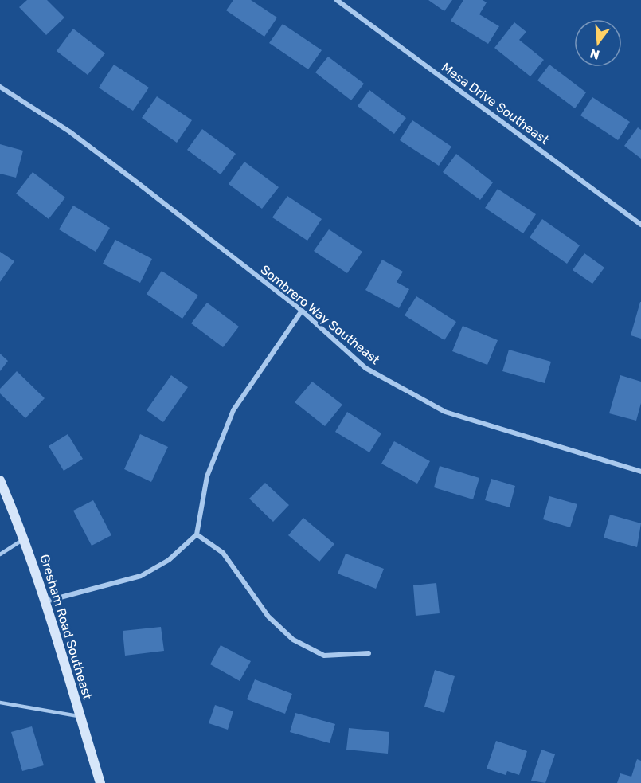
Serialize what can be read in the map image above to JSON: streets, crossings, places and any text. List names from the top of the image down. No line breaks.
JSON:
{"streets":{"street":["Mesa Drive Southeast","Sombrero Way Southeast","Gresham Road Southeast"]},"north":"bottom"}
